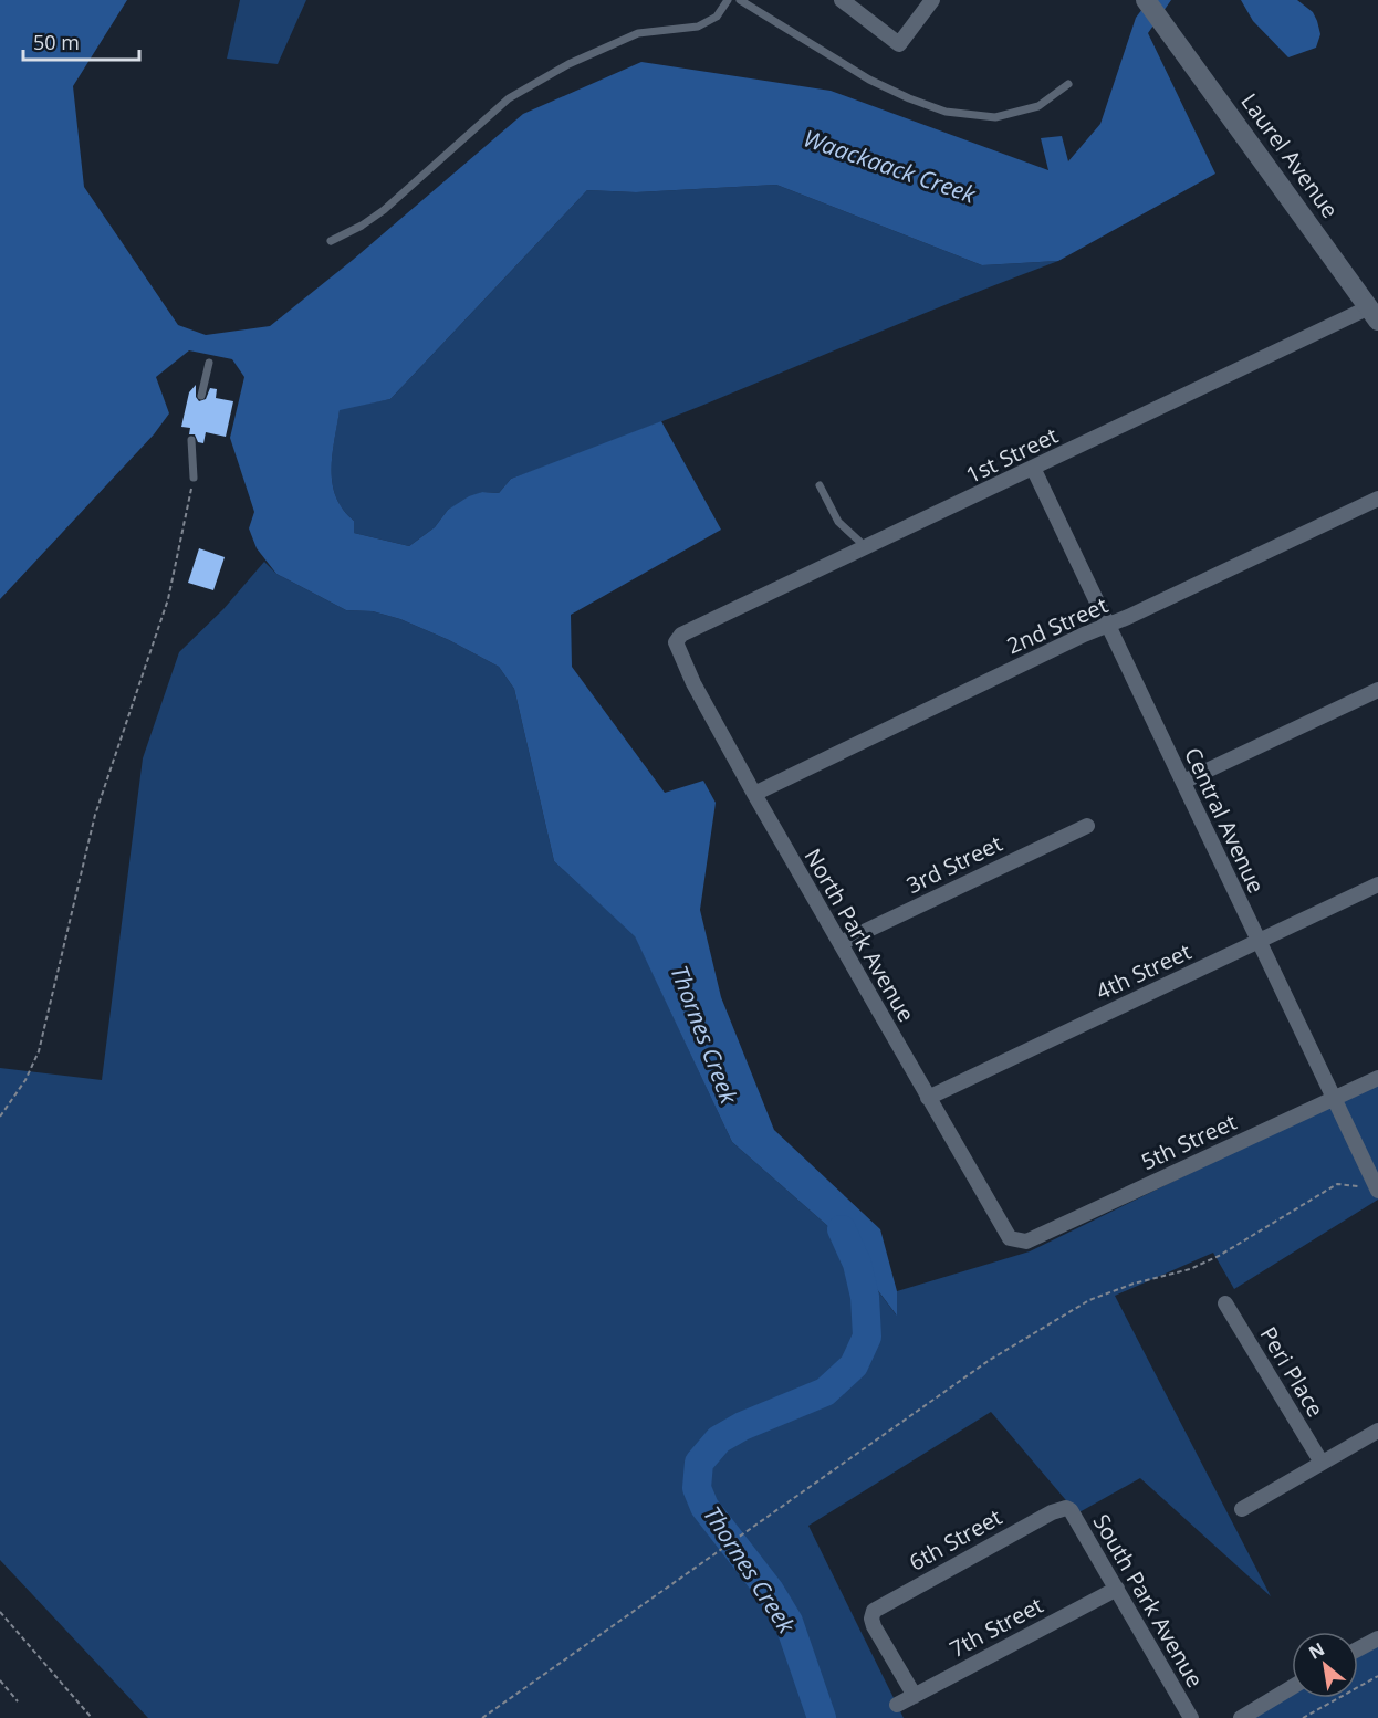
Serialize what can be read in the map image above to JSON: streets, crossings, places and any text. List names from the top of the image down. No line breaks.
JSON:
{"streets":{"street":["Laurel Avenue","1st Street","2nd Street","Central Avenue","3rd Street","North Park Avenue","4th Street","5th Street","Peri Place","6th Street","South Park Avenue","7th Street"]},"crossings":[["Laurel Avenue","1st Street"],["1st Street","Central Avenue"],["1st Street","North Park Avenue"],["2nd Street","Central Avenue"],["2nd Street","North Park Avenue"],["Central Avenue","4th Street"],["Central Avenue","5th Street"],["3rd Street","North Park Avenue"],["North Park Avenue","4th Street"],["North Park Avenue","5th Street"],["6th Street","South Park Avenue"],["6th Street","7th Street"],["South Park Avenue","7th Street"]],"water":["Waackaack Creek","Thornes Creek"],"scale_bar":"50 m","north":"top left"}
